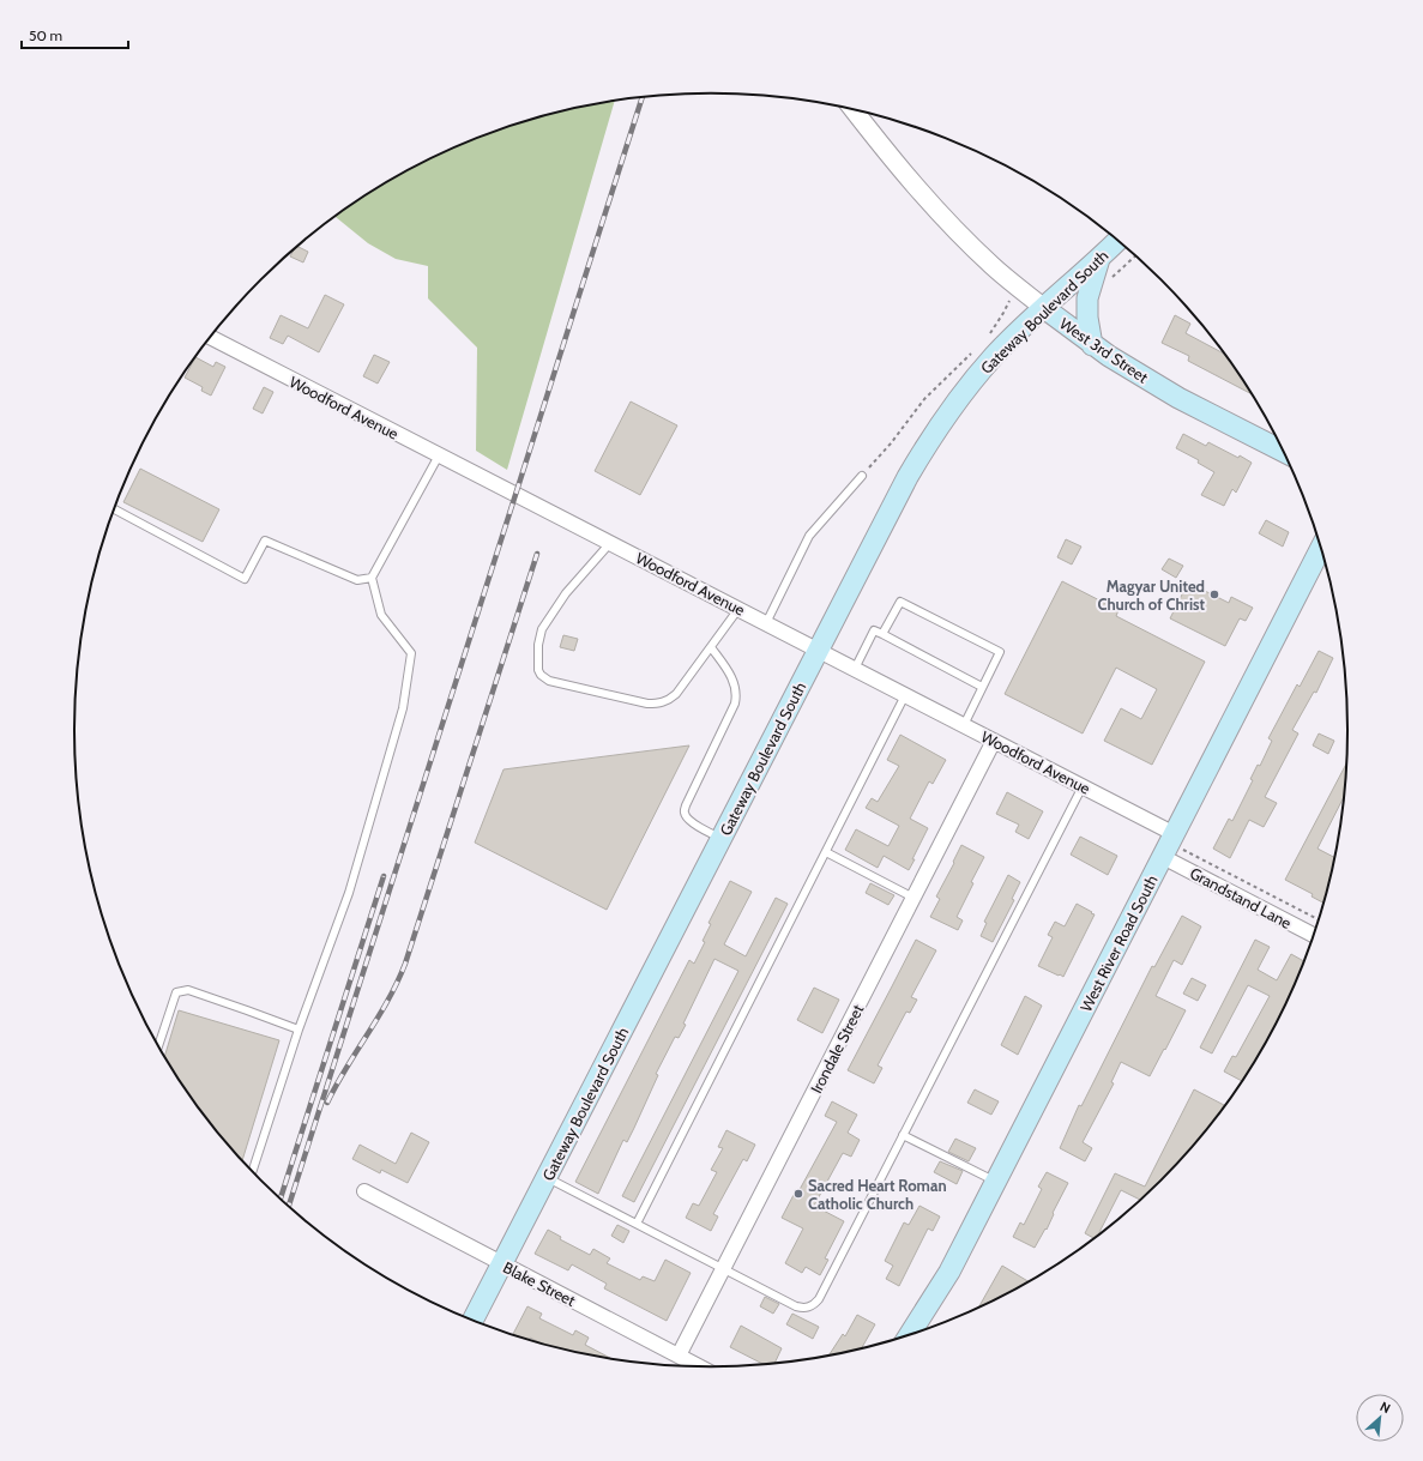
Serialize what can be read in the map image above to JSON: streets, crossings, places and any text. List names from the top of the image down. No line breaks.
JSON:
{"streets":{"main road":["Gateway Boulevard South","West 3rd Street","West River Road South"],"street":["Woodford Avenue","Grandstand Lane","Irondale Street","Blake Street"]},"crossings":[["Gateway Boulevard South","West 3rd Street"],["Gateway Boulevard South","Woodford Avenue"],["Gateway Boulevard South","Blake Street"],["Woodford Avenue","Grandstand Lane"],["Woodford Avenue","West River Road South"],["Woodford Avenue","Irondale Street"],["Grandstand Lane","West River Road South"],["Irondale Street","Blake Street"]],"places":["Magyar United Church of Christ","Sacred Heart Roman Catholic Church"],"scale_bar":"50 m","north":"top right"}
